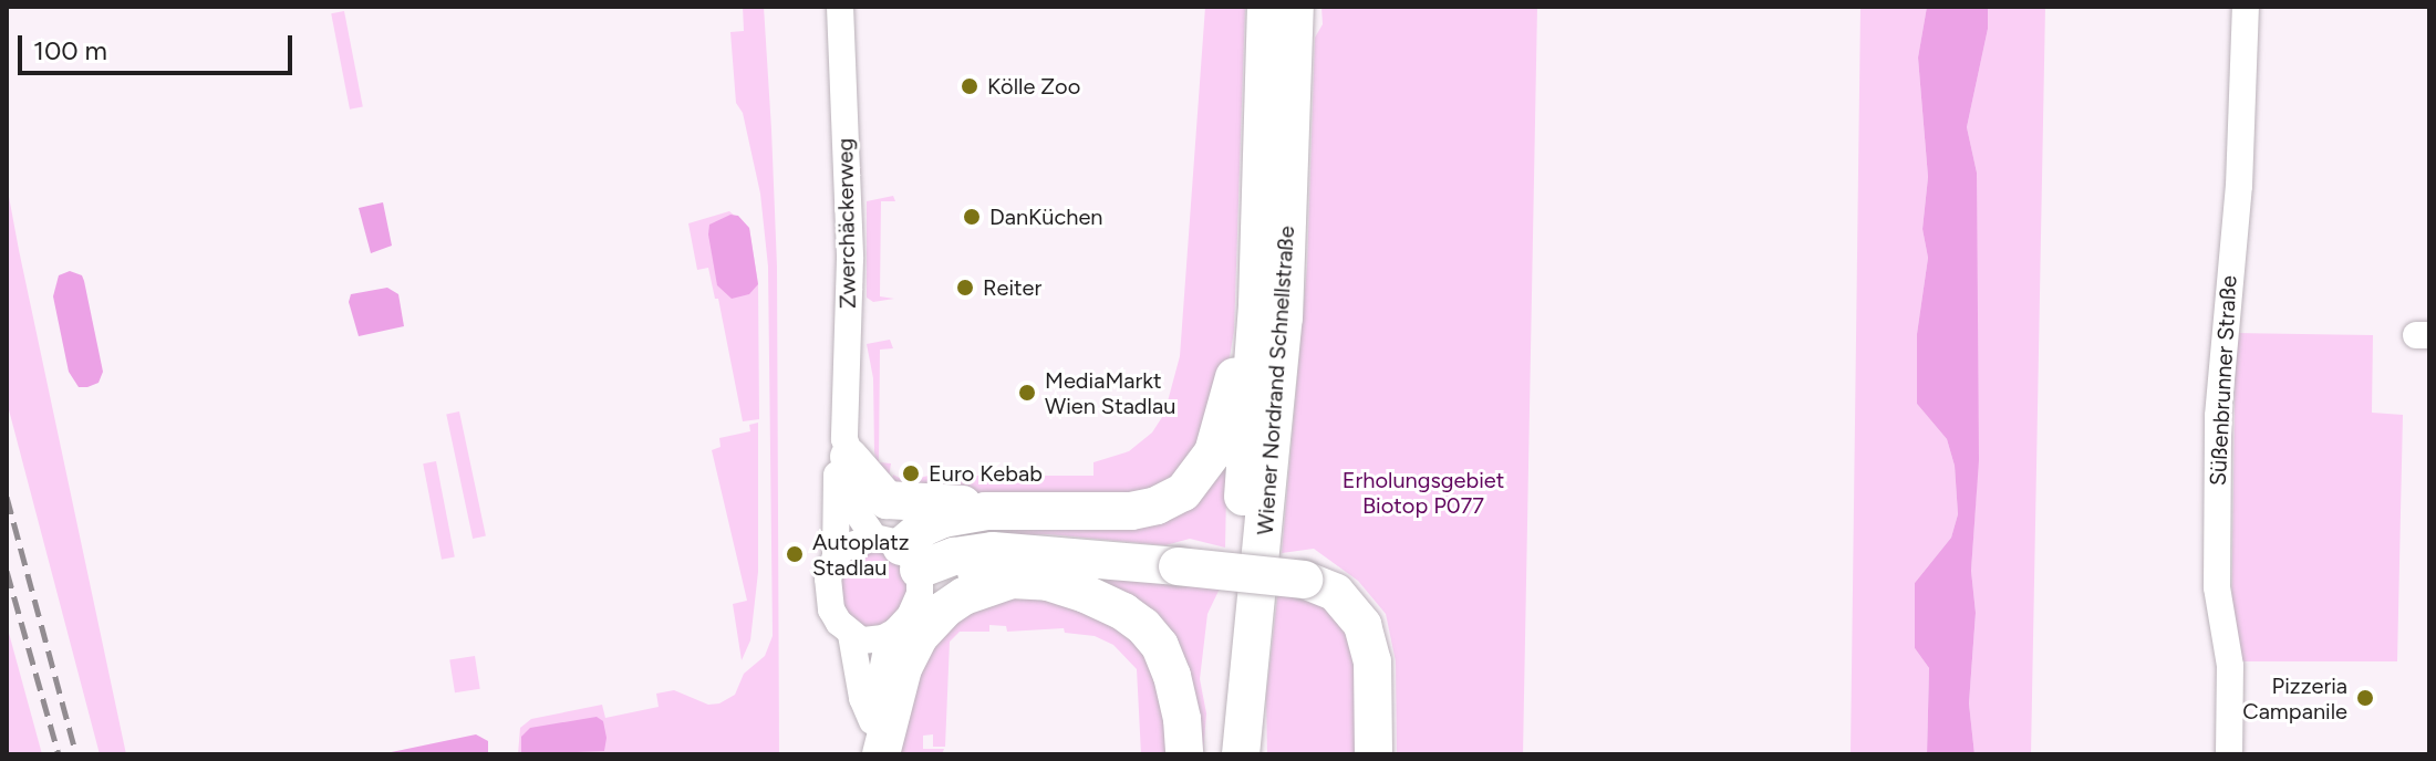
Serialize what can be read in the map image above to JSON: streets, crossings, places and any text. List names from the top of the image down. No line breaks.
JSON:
{"streets":{"highway":["Wiener Nordrand Schnellstraße"],"street":["Zwerchäckerweg","Süßenbrunner Straße"]},"parks":["Erholungsgebiet Biotop P077"],"places":["Kölle Zoo","DanKüchen","Reiter","MediaMarkt Wien Stadlau","Euro Kebab","Autoplatz Stadlau","Pizzeria Campanile"],"scale_bar":"100 m"}
